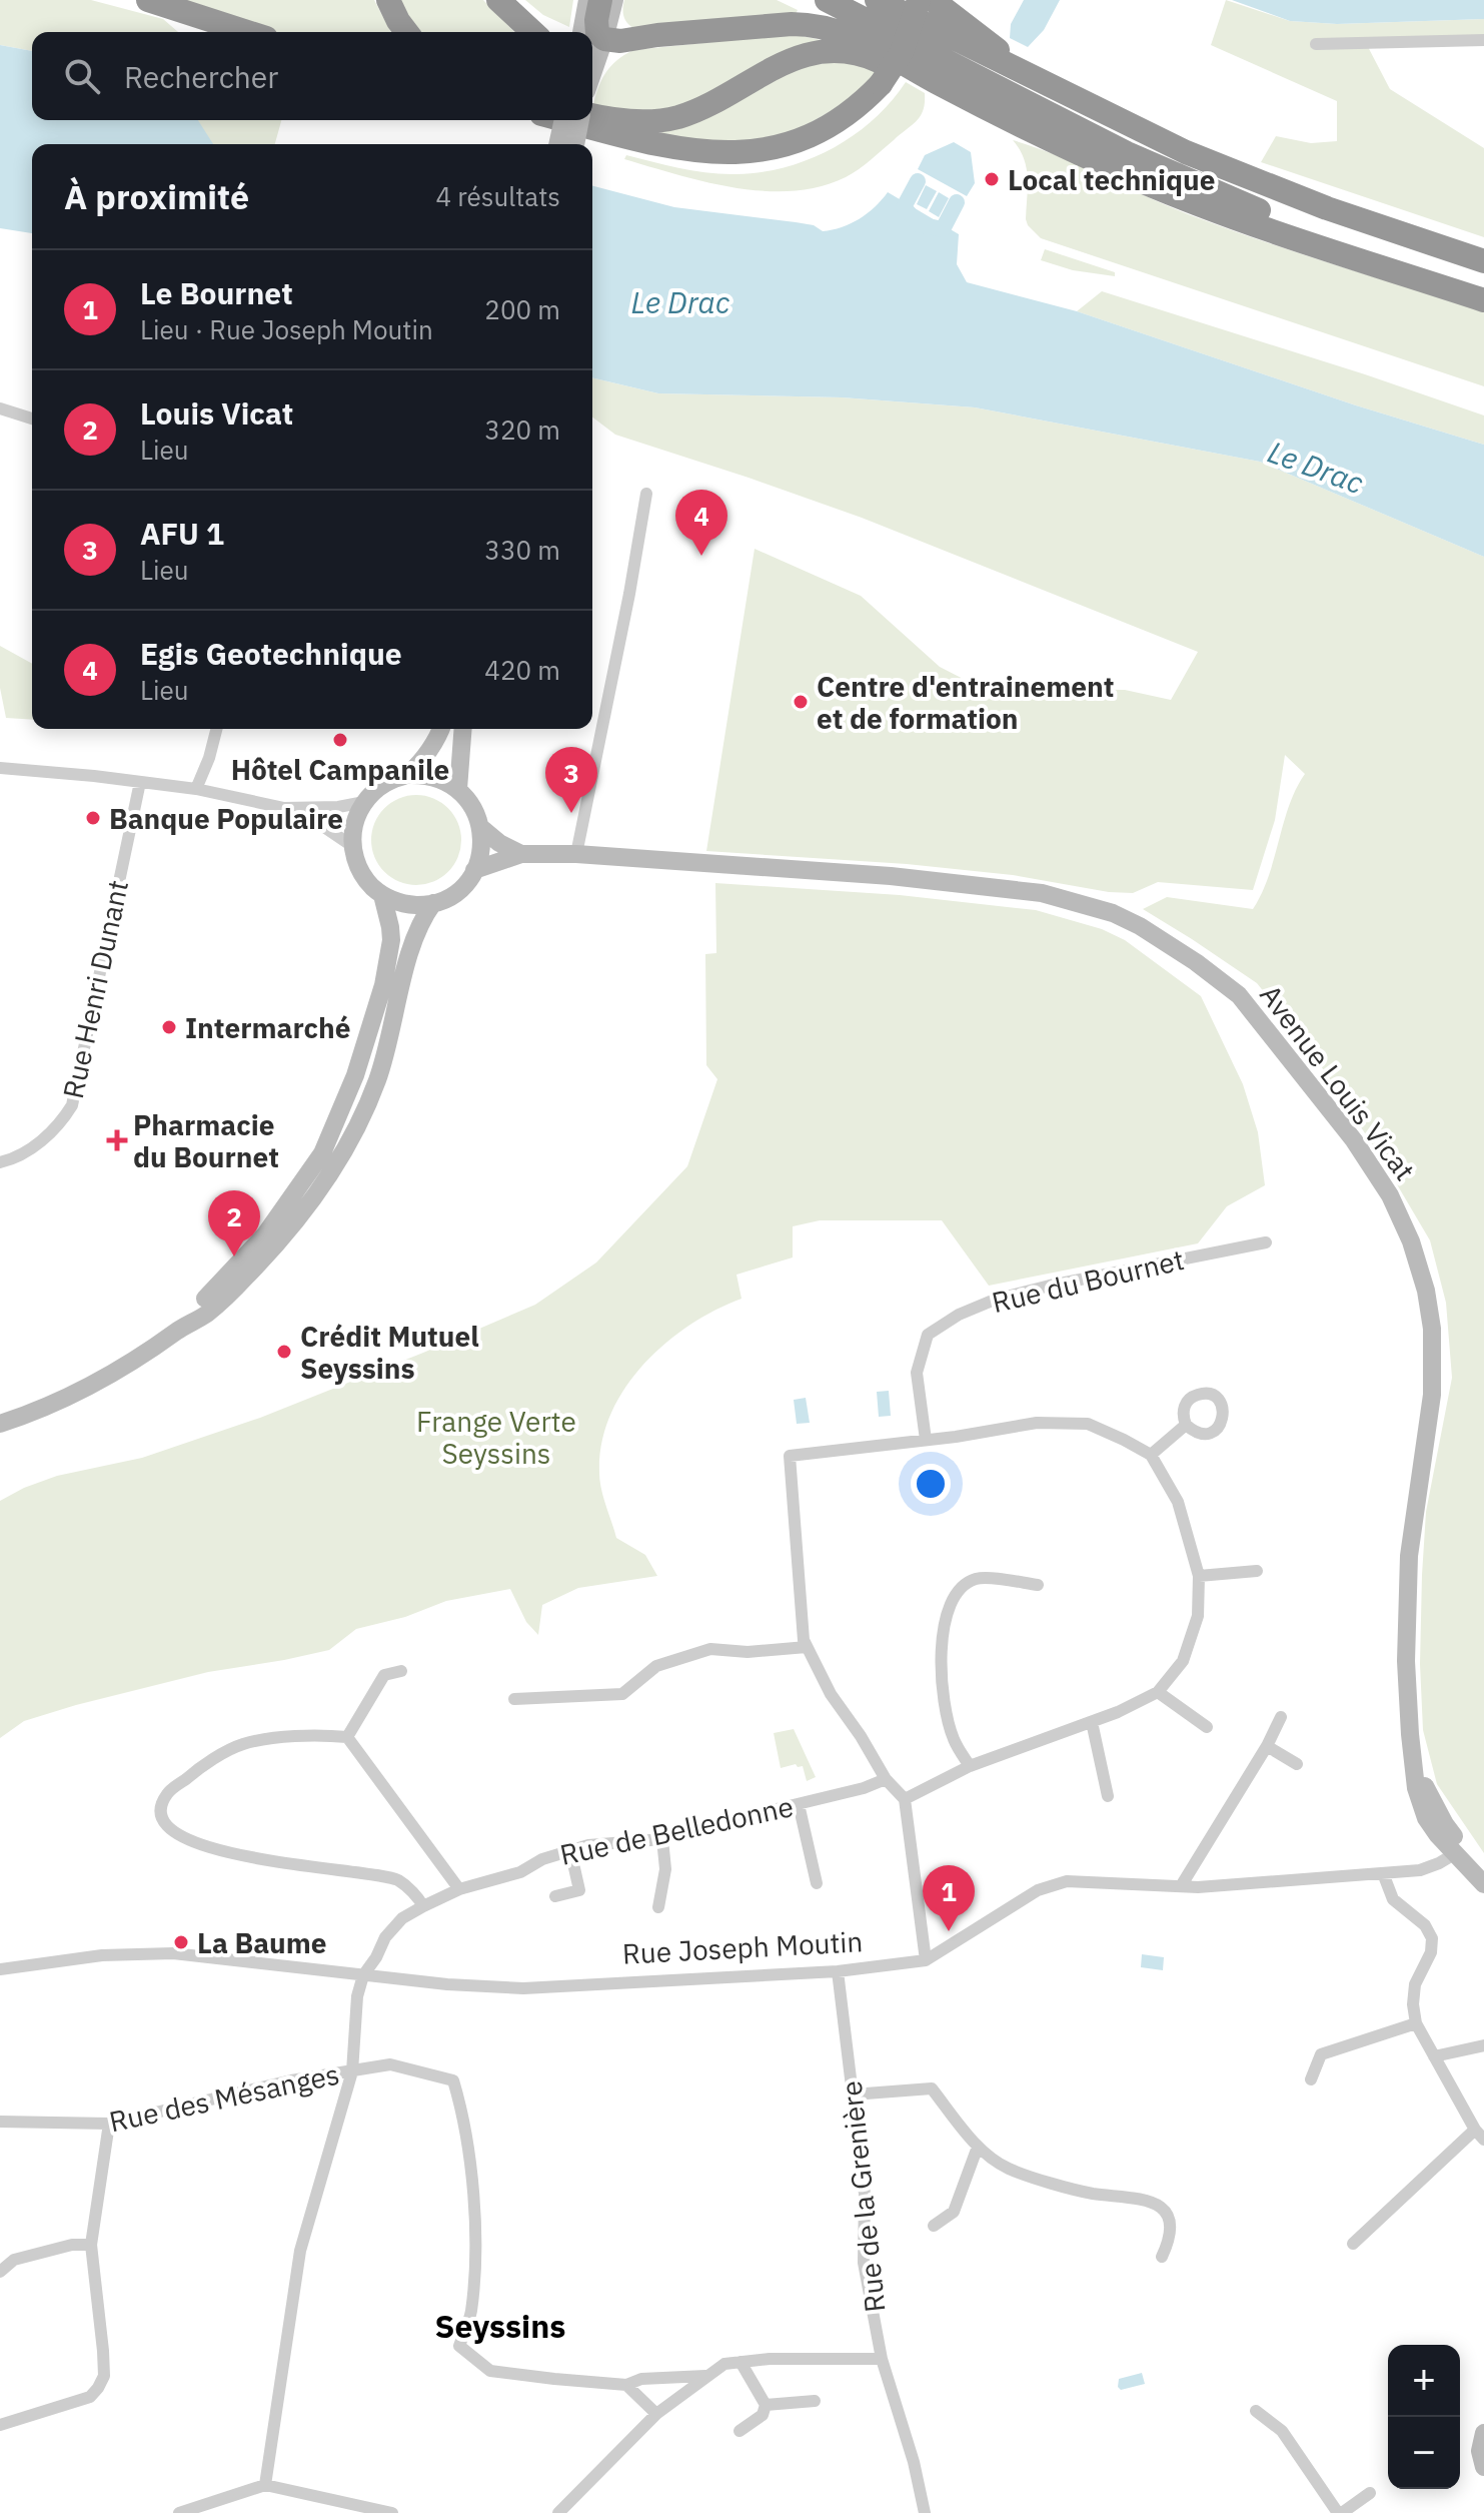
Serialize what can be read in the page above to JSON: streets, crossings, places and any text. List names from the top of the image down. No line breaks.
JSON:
{"streets":{"main road":["Avenue Louis Vicat"],"street":["Rue Henri Dunant","Rue du Bournet","Rue de Belledonne","Rue Joseph Moutin","Rue des Mésanges","Rue de la Grenière"]},"crossings":[["Avenue Louis Vicat","Rue Joseph Moutin"],["Rue de Belledonne","Rue Joseph Moutin"],["Rue Joseph Moutin","Rue de la Grenière"]],"districts":["Seyssins"],"water":["Le Drac"],"parks":["Frange Verte Seyssins"],"places":{"other":["Local technique","Centre d'entrainement et de formation","Hôtel Campanile","Banque Populaire","Intermarché","Crédit Mutuel Seyssins","La Baume"],"health":["Pharmacie du Bournet"]},"page":{"search":"Rechercher","heading":["À proximité","4 résultats"],"list":[{"mark":"1","name":"Le Bournet","note":"Lieu · Rue Joseph Moutin","value":"200 m"},{"mark":"2","name":"Louis Vicat","note":"Lieu","value":"320 m"},{"mark":"3","name":"AFU 1","note":"Lieu","value":"330 m"},{"mark":"4","name":"Egis Geotechnique","note":"Lieu","value":"420 m"}],"pins":["4","3","2","1"],"map_buttons":["+","−"]}}
